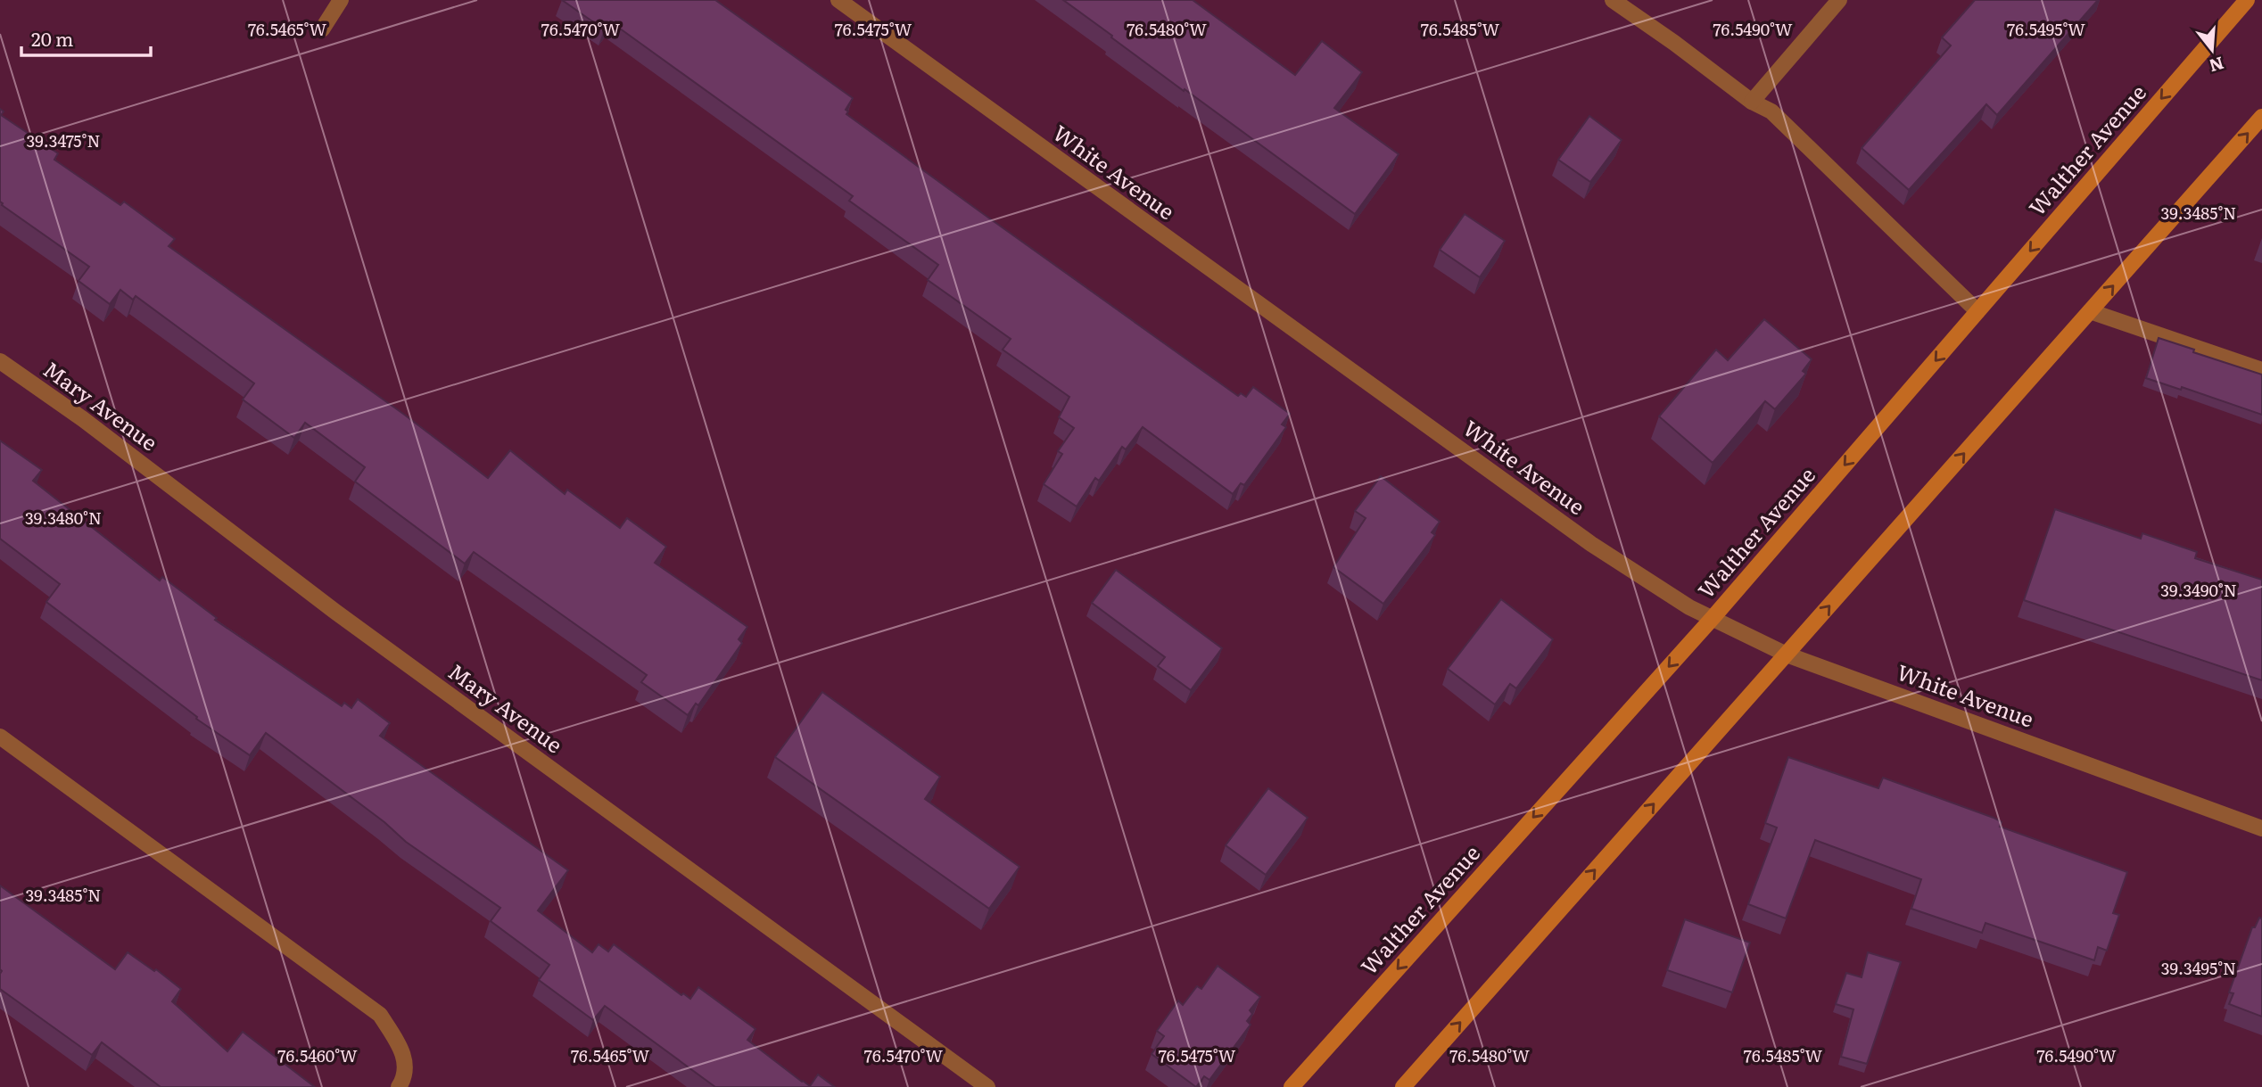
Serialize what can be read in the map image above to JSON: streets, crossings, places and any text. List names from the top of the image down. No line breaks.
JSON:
{"streets":{"main road":["Walther Avenue"],"street":["White Avenue","Mary Avenue"]},"crossings":[["Walther Avenue","White Avenue"]],"scale_bar":"20 m","north":"bottom","coordinates":["76.5465°W","76.5470°W","76.5475°W","76.5480°W","76.5485°W","76.5490°W","76.5495°W","39.3475°N","39.3485°N","39.3480°N","39.3490°N","39.3495°N","76.5460°W"]}
